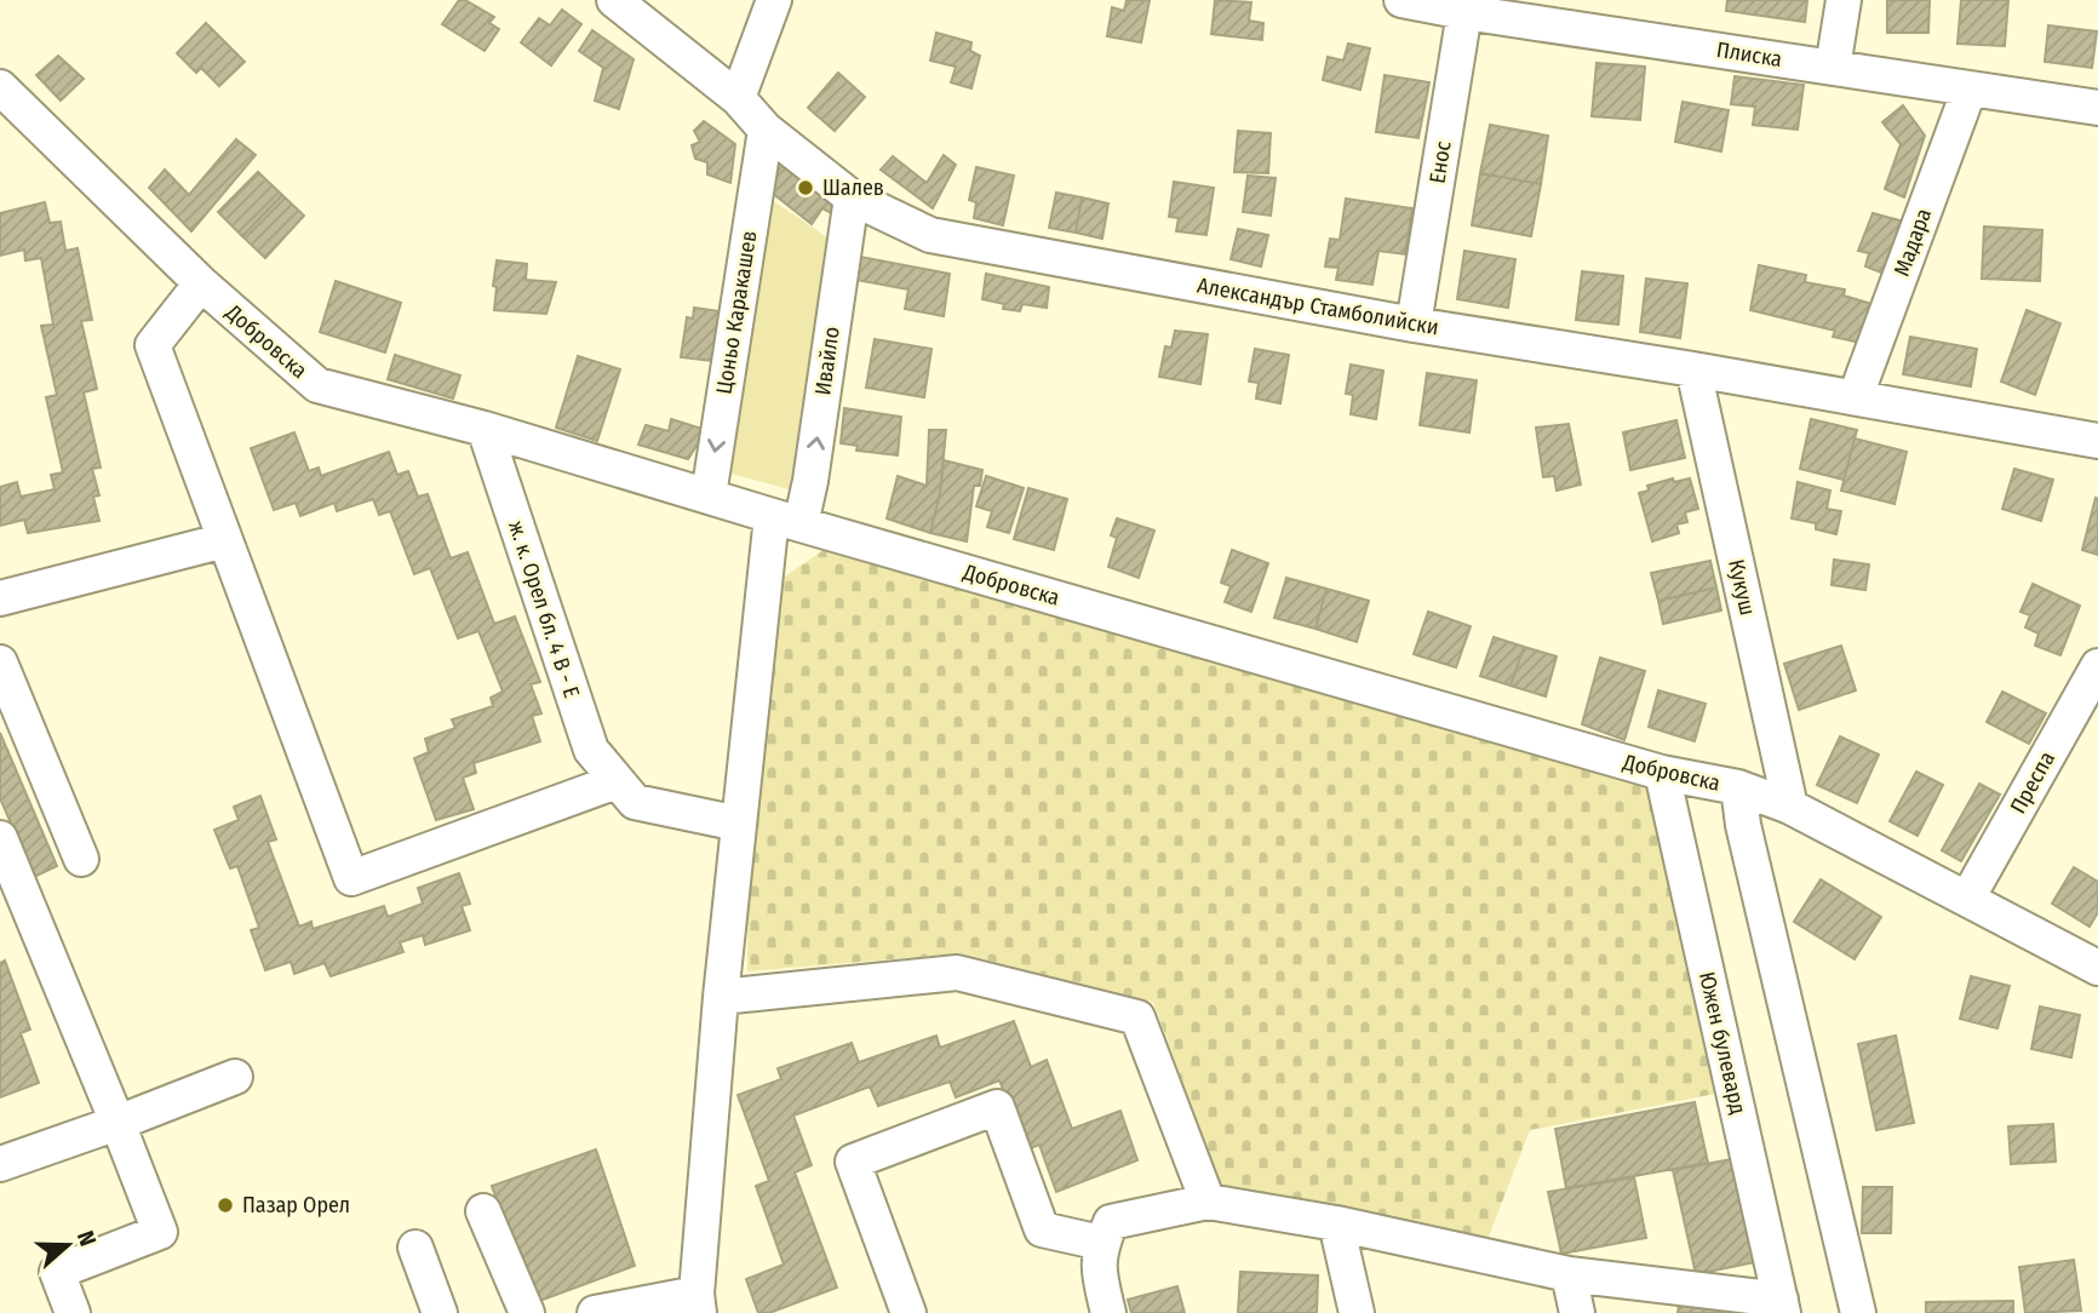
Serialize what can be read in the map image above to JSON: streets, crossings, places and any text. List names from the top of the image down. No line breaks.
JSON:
{"streets":{"street":["Плиска","Енос","Мадара","Александър Стамболийски","Цоньо Каракашев","Добровска","Ивайло","Кукуш","ж. к. Орел бл. 4 В - Е","Преспа","Южен булевард"]},"crossings":[["Плиска","Енос"],["Плиска","Мадара"],["Енос","Александър Стамболийски"],["Мадара","Александър Стамболийски"],["Александър Стамболийски","Цоньо Каракашев"],["Александър Стамболийски","Ивайло"],["Александър Стамболийски","Кукуш"],["Цоньо Каракашев","Добровска"],["Добровска","Ивайло"],["Добровска","Кукуш"],["Добровска","ж. к. Орел бл. 4 В - Е"],["Добровска","Преспа"],["Добровска","Южен булевард"],["Ивайло","ж. к. Орел бл. 4 В - Е"]],"one_way":["Цоньо Каракашев"],"places":["Шалев","Пазар Орел"],"north":"right"}
